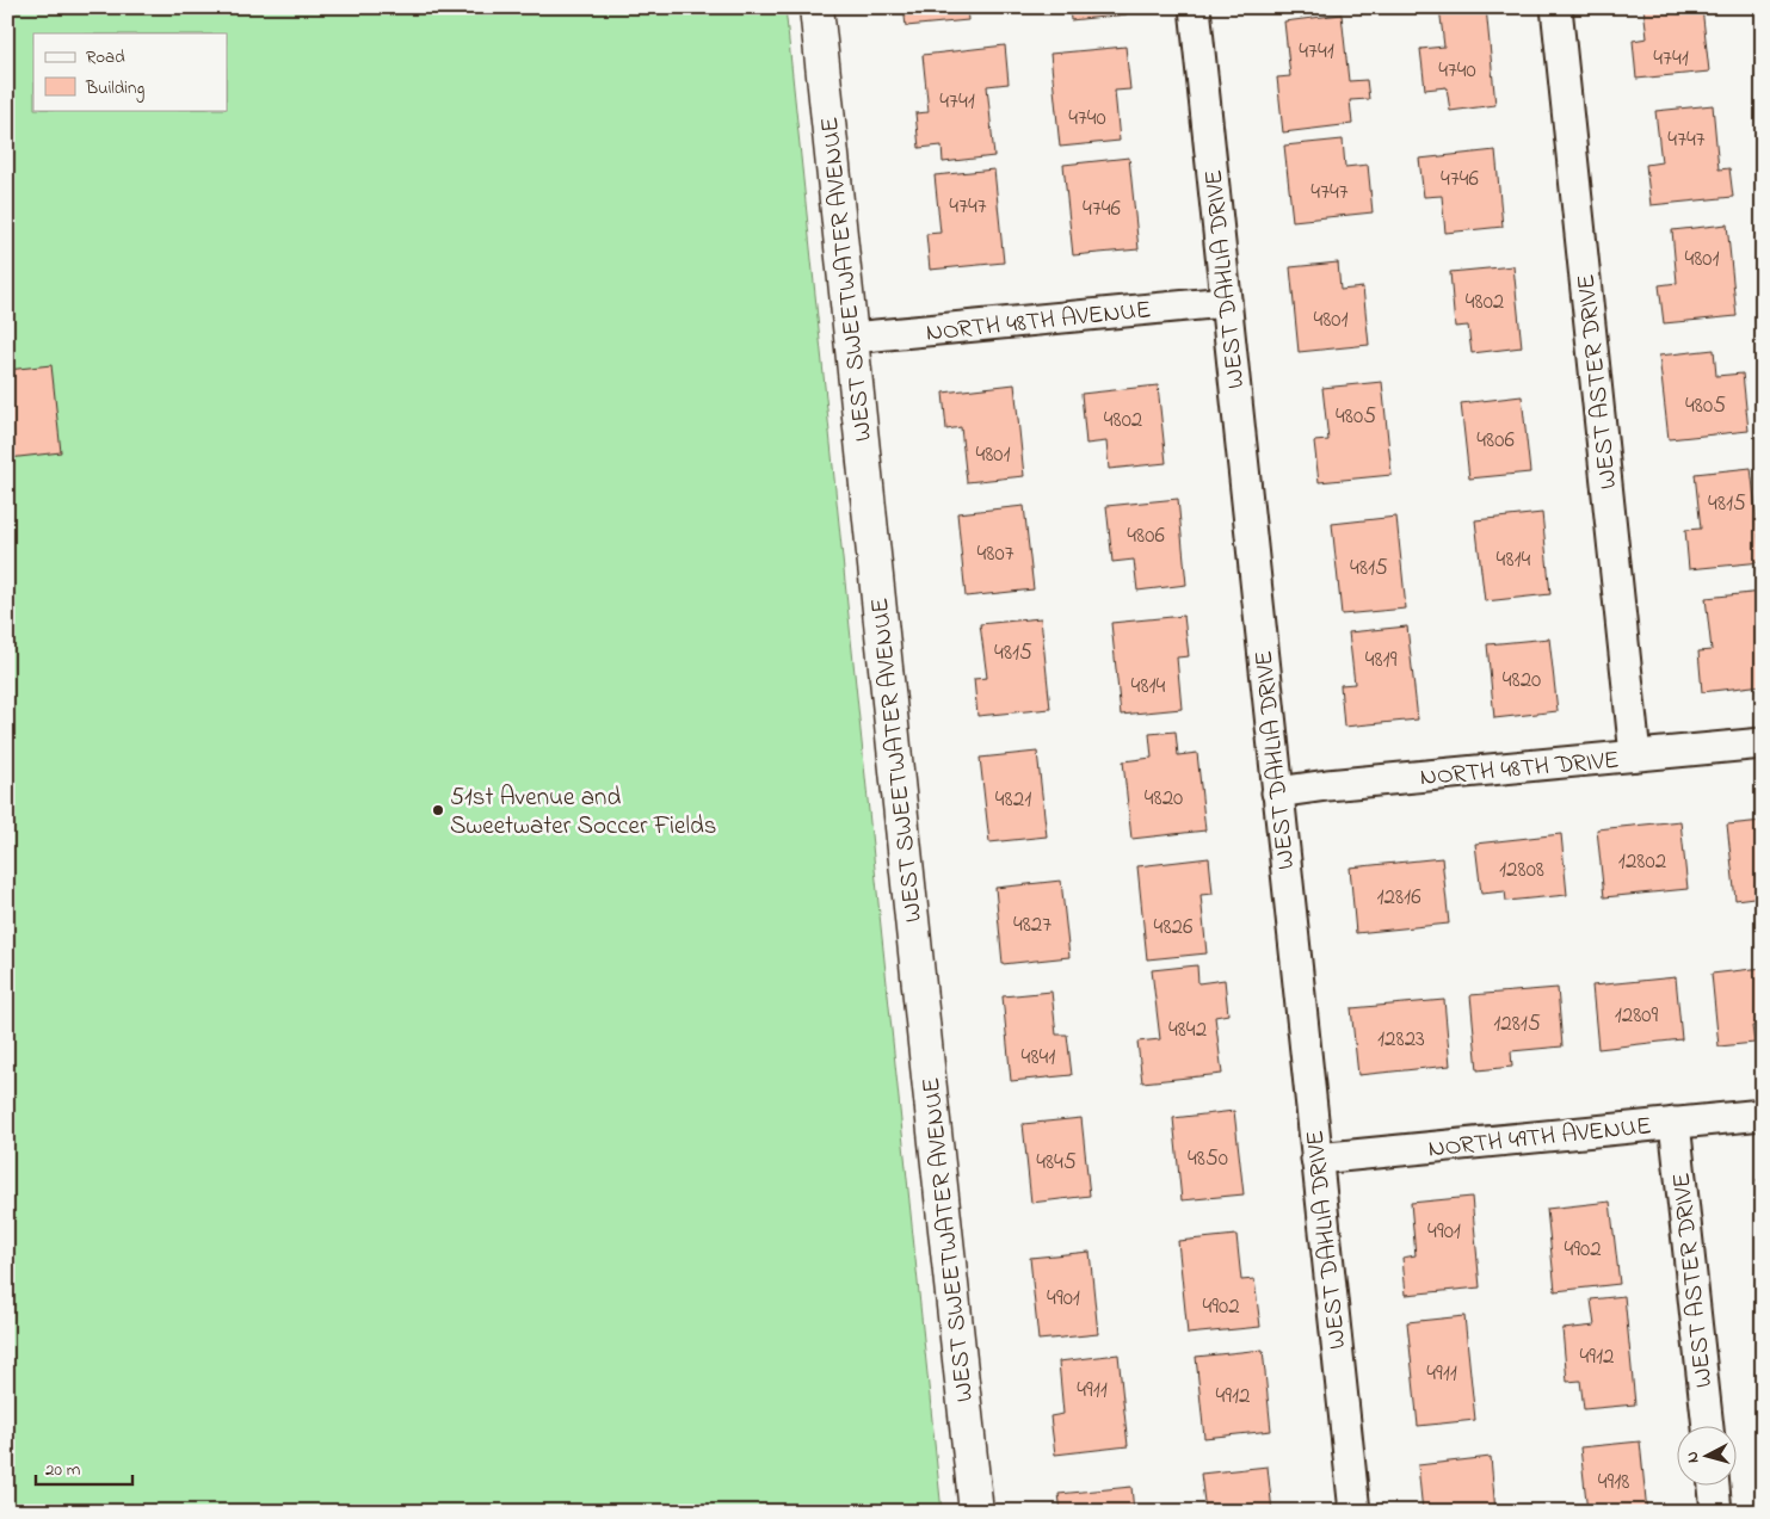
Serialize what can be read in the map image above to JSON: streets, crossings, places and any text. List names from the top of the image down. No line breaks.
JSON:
{"streets":{"street":["WEST SWEETWATER AVENUE","WEST DAHLIA DRIVE","NORTH 48TH AVENUE","WEST ASTER DRIVE","NORTH 48TH DRIVE","NORTH 49TH AVENUE"]},"crossings":[["WEST SWEETWATER AVENUE","NORTH 48TH AVENUE"],["WEST DAHLIA DRIVE","NORTH 48TH AVENUE"],["WEST DAHLIA DRIVE","NORTH 48TH DRIVE"],["WEST DAHLIA DRIVE","NORTH 49TH AVENUE"],["WEST ASTER DRIVE","NORTH 48TH DRIVE"],["WEST ASTER DRIVE","NORTH 49TH AVENUE"]],"places":["51st Avenue and Sweetwater Soccer Fields"],"house_numbers":["4741","4741","4740","4741","4740","4747","4746","4747","4747","4746","4801","4802","4801","4805","4805","4802","4806","4801","4815","4806","4807","4814","4815","4815","4819","4820","4814","4820","4821","12802","12808","12816","4827","4826","12809","12815","4842","12823","4841","4850","4845","4901","4902","4901","4902","4912","4911","4911","4912","4918"],"legend":["Road","Building"],"scale_bar":"20 m","north":"left"}
